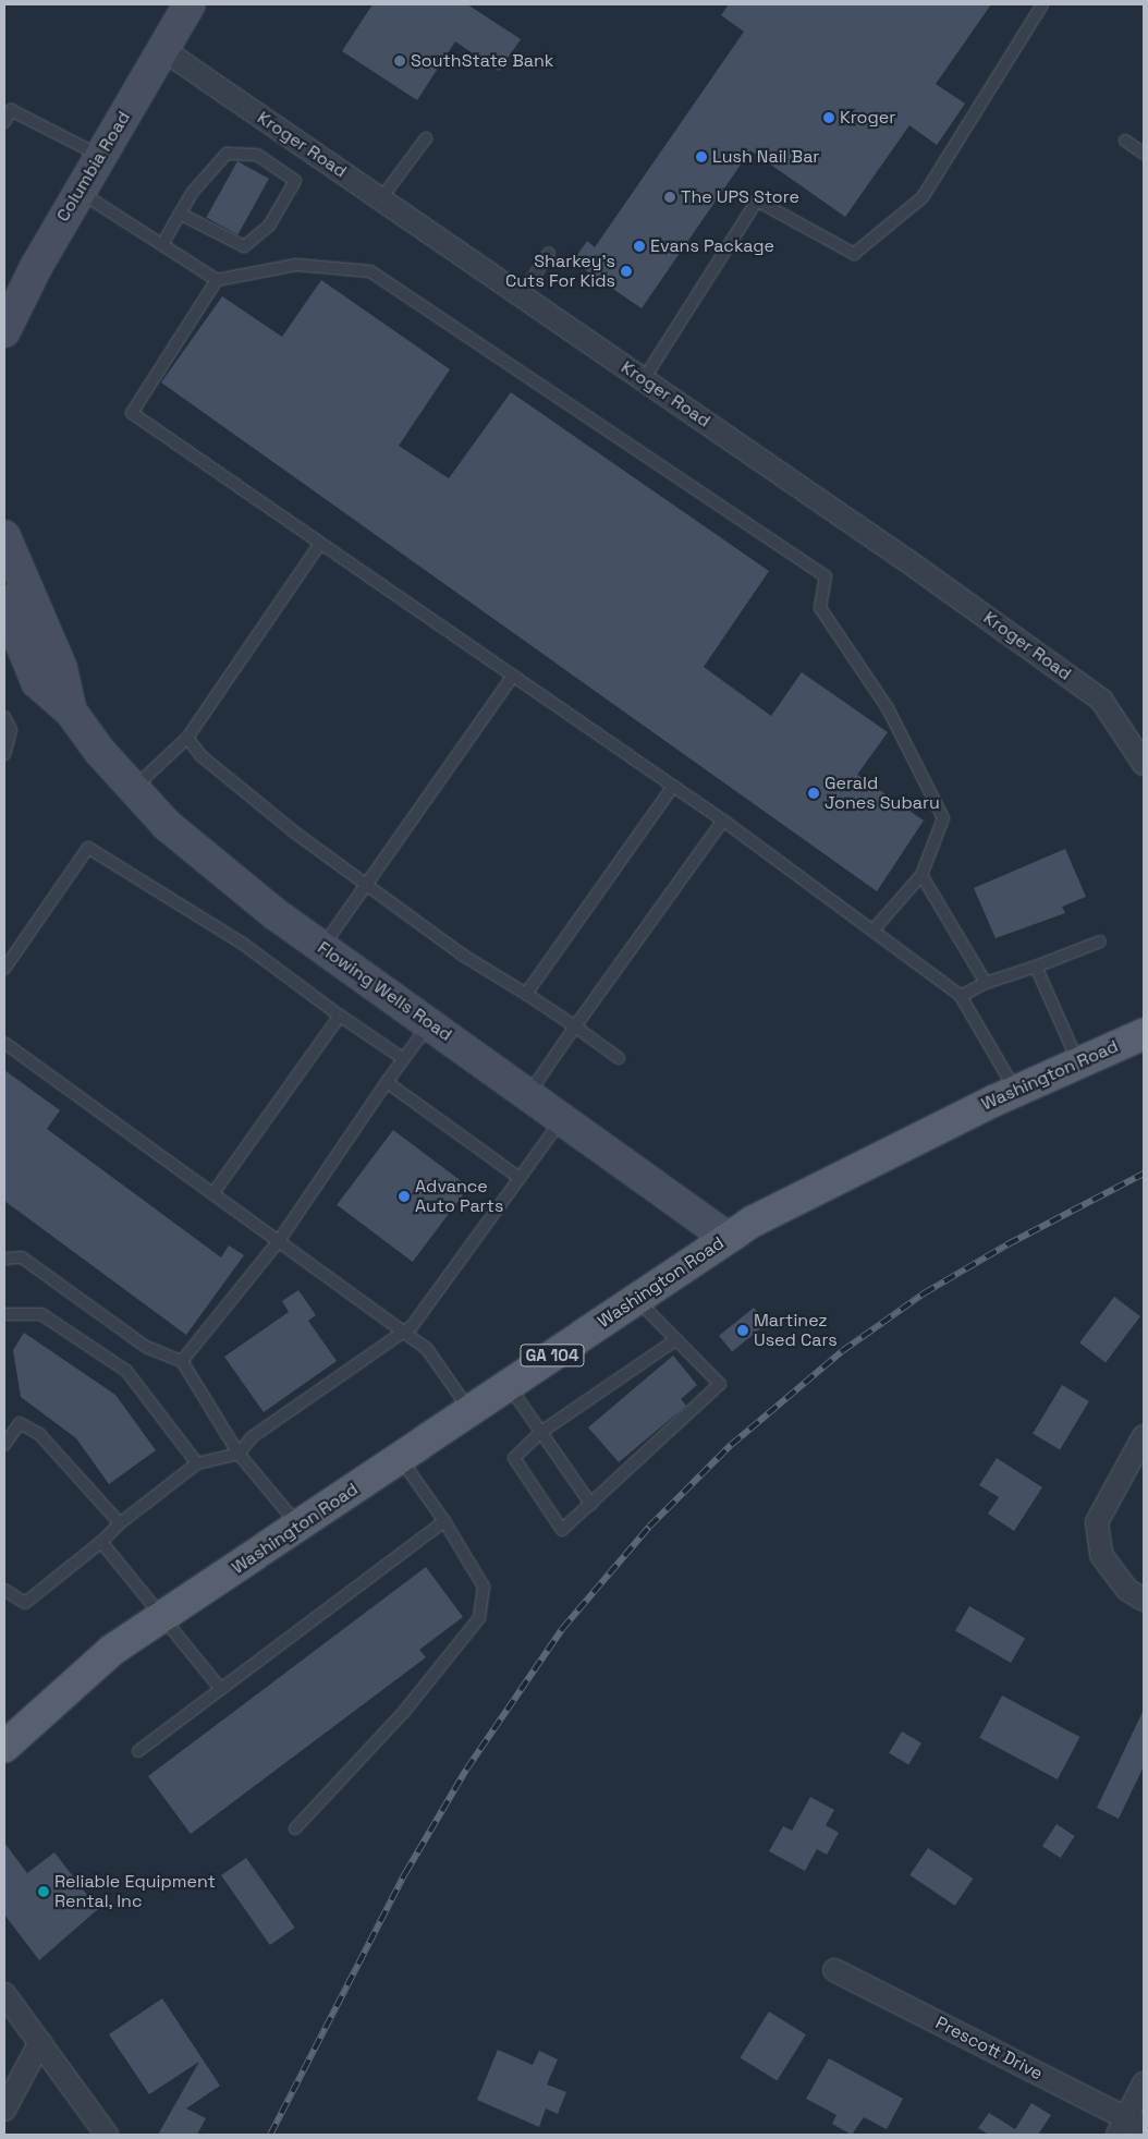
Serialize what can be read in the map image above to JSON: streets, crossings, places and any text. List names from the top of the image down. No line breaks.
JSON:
{"streets":{"main road":["Columbia Road","Flowing Wells Road","Washington Road","GA 104"],"street":["Kroger Road","Prescott Drive"]},"crossings":[["Kroger Road","Columbia Road"],["Flowing Wells Road","Washington Road"]],"places":["SouthState Bank","Kroger","Lush Nail Bar","The UPS Store","Evans Package","Sharkey's Cuts For Kids","Gerald Jones Subaru","Advance Auto Parts","Martinez Used Cars","Reliable Equipment Rental, Inc"]}
